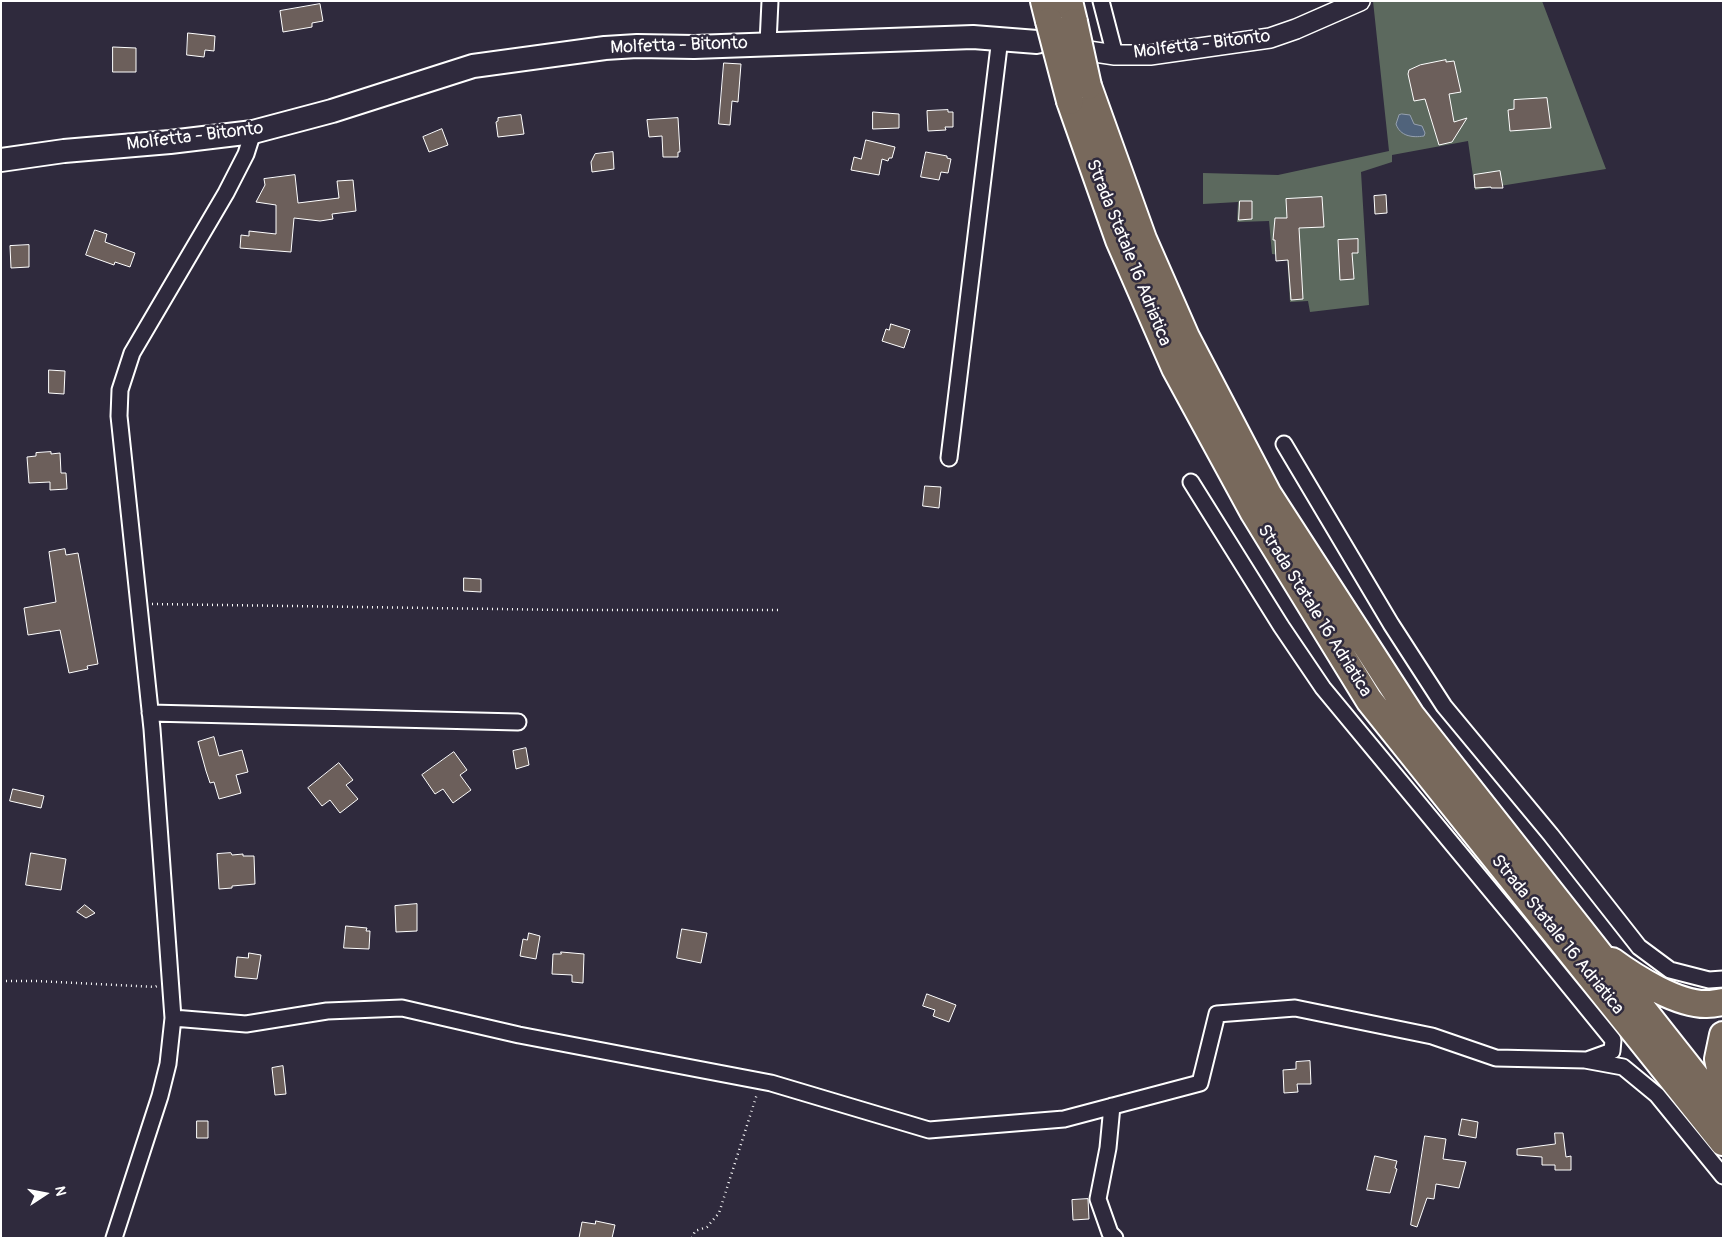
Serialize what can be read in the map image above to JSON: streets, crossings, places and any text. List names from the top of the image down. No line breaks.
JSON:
{"streets":{"highway":["Strada Statale 16 Adriatica"],"main road":["Molfetta - Bitonto"]},"crossings":[["Molfetta - Bitonto","Strada Statale 16 Adriatica"]],"north":"right"}
